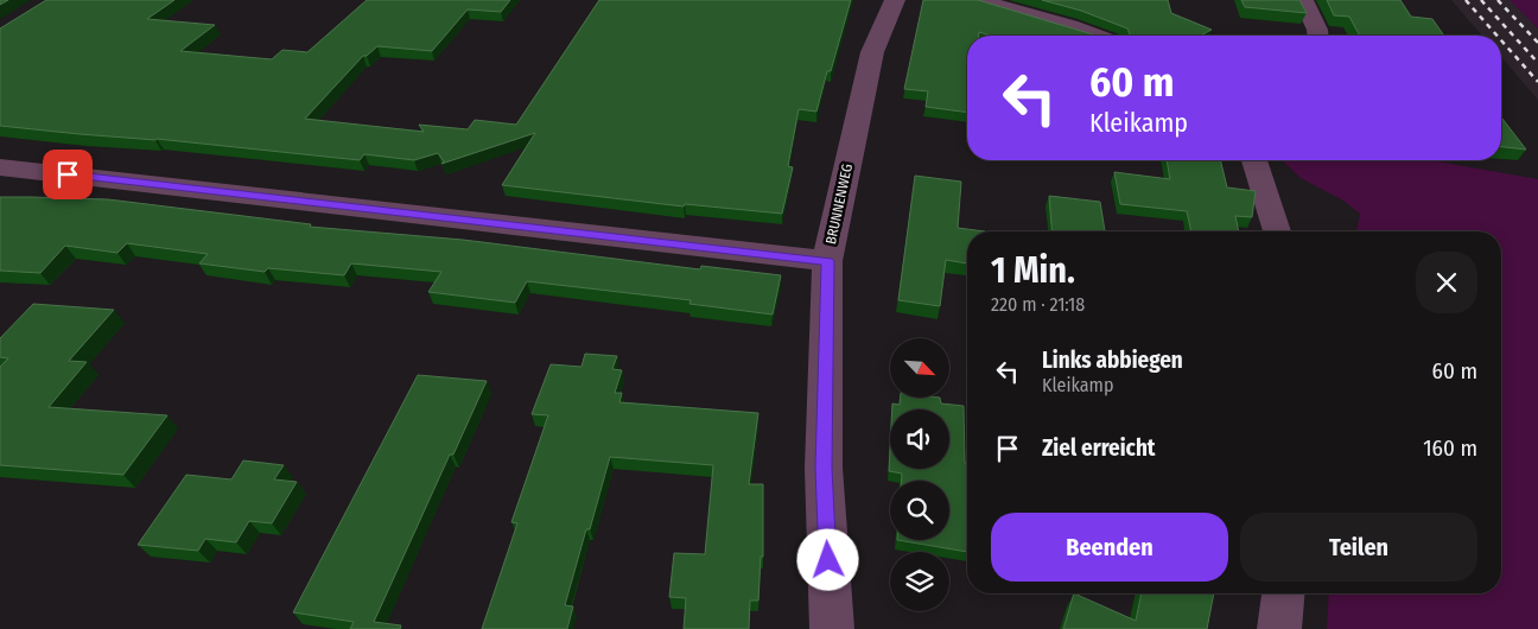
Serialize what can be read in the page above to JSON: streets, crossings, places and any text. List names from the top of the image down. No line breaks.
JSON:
{"streets":{"street":["BRUNNENWEG"]},"north":"bottom right","page":{"turn":["60 m","Kleikamp"],"heading":["1 Min.","220 m · 21:18"],"list":[{"name":"Links abbiegen","note":"Kleikamp","value":"60 m"},{"name":"Ziel erreicht","value":"160 m"}],"buttons":["Beenden","Teilen"]}}
